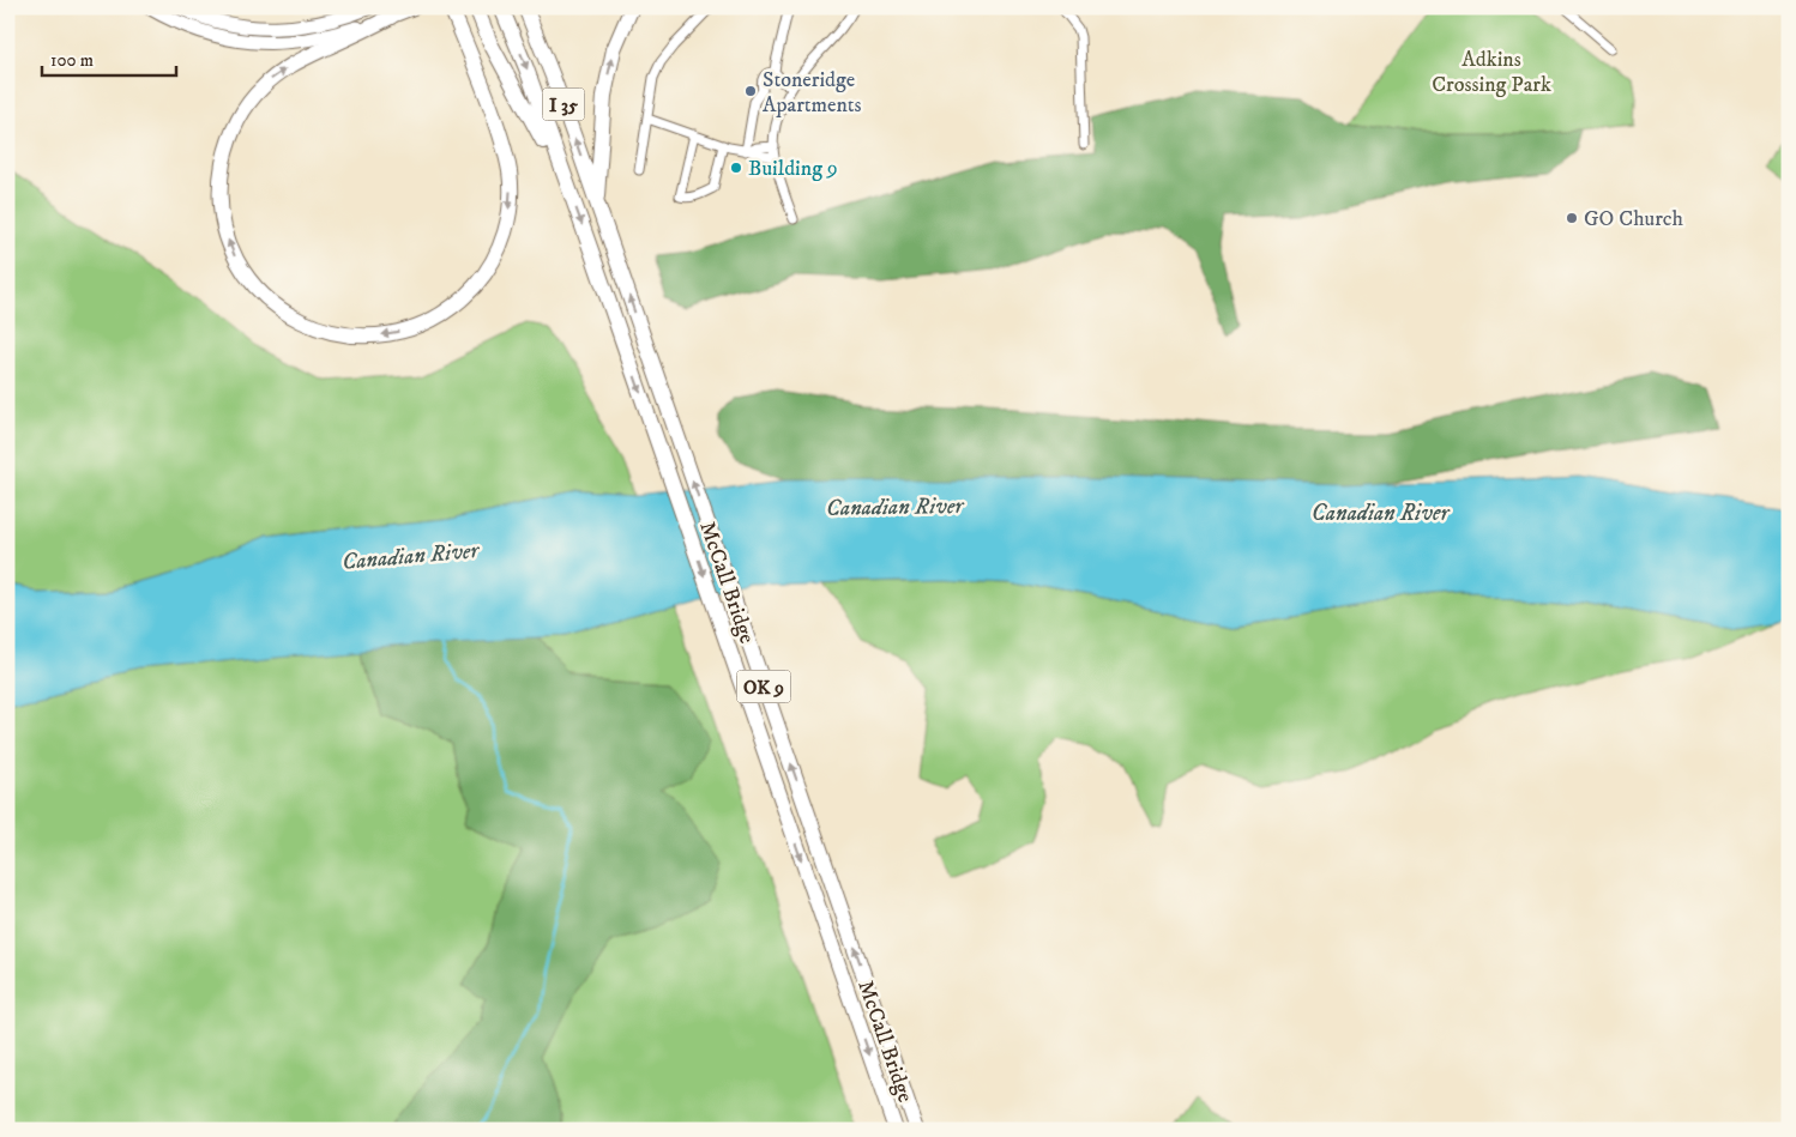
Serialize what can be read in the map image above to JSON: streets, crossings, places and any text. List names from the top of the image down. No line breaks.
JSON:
{"streets":{"highway":["I 35","McCall Bridge","OK 9"]},"crossings":[["I 35","McCall Bridge"],["I 35","OK 9"],["McCall Bridge","OK 9"]],"water":["Canadian River"],"parks":["Adkins Crossing Park"],"places":["Stoneridge Apartments","Building 9","GO Church"],"scale_bar":"100 m"}
